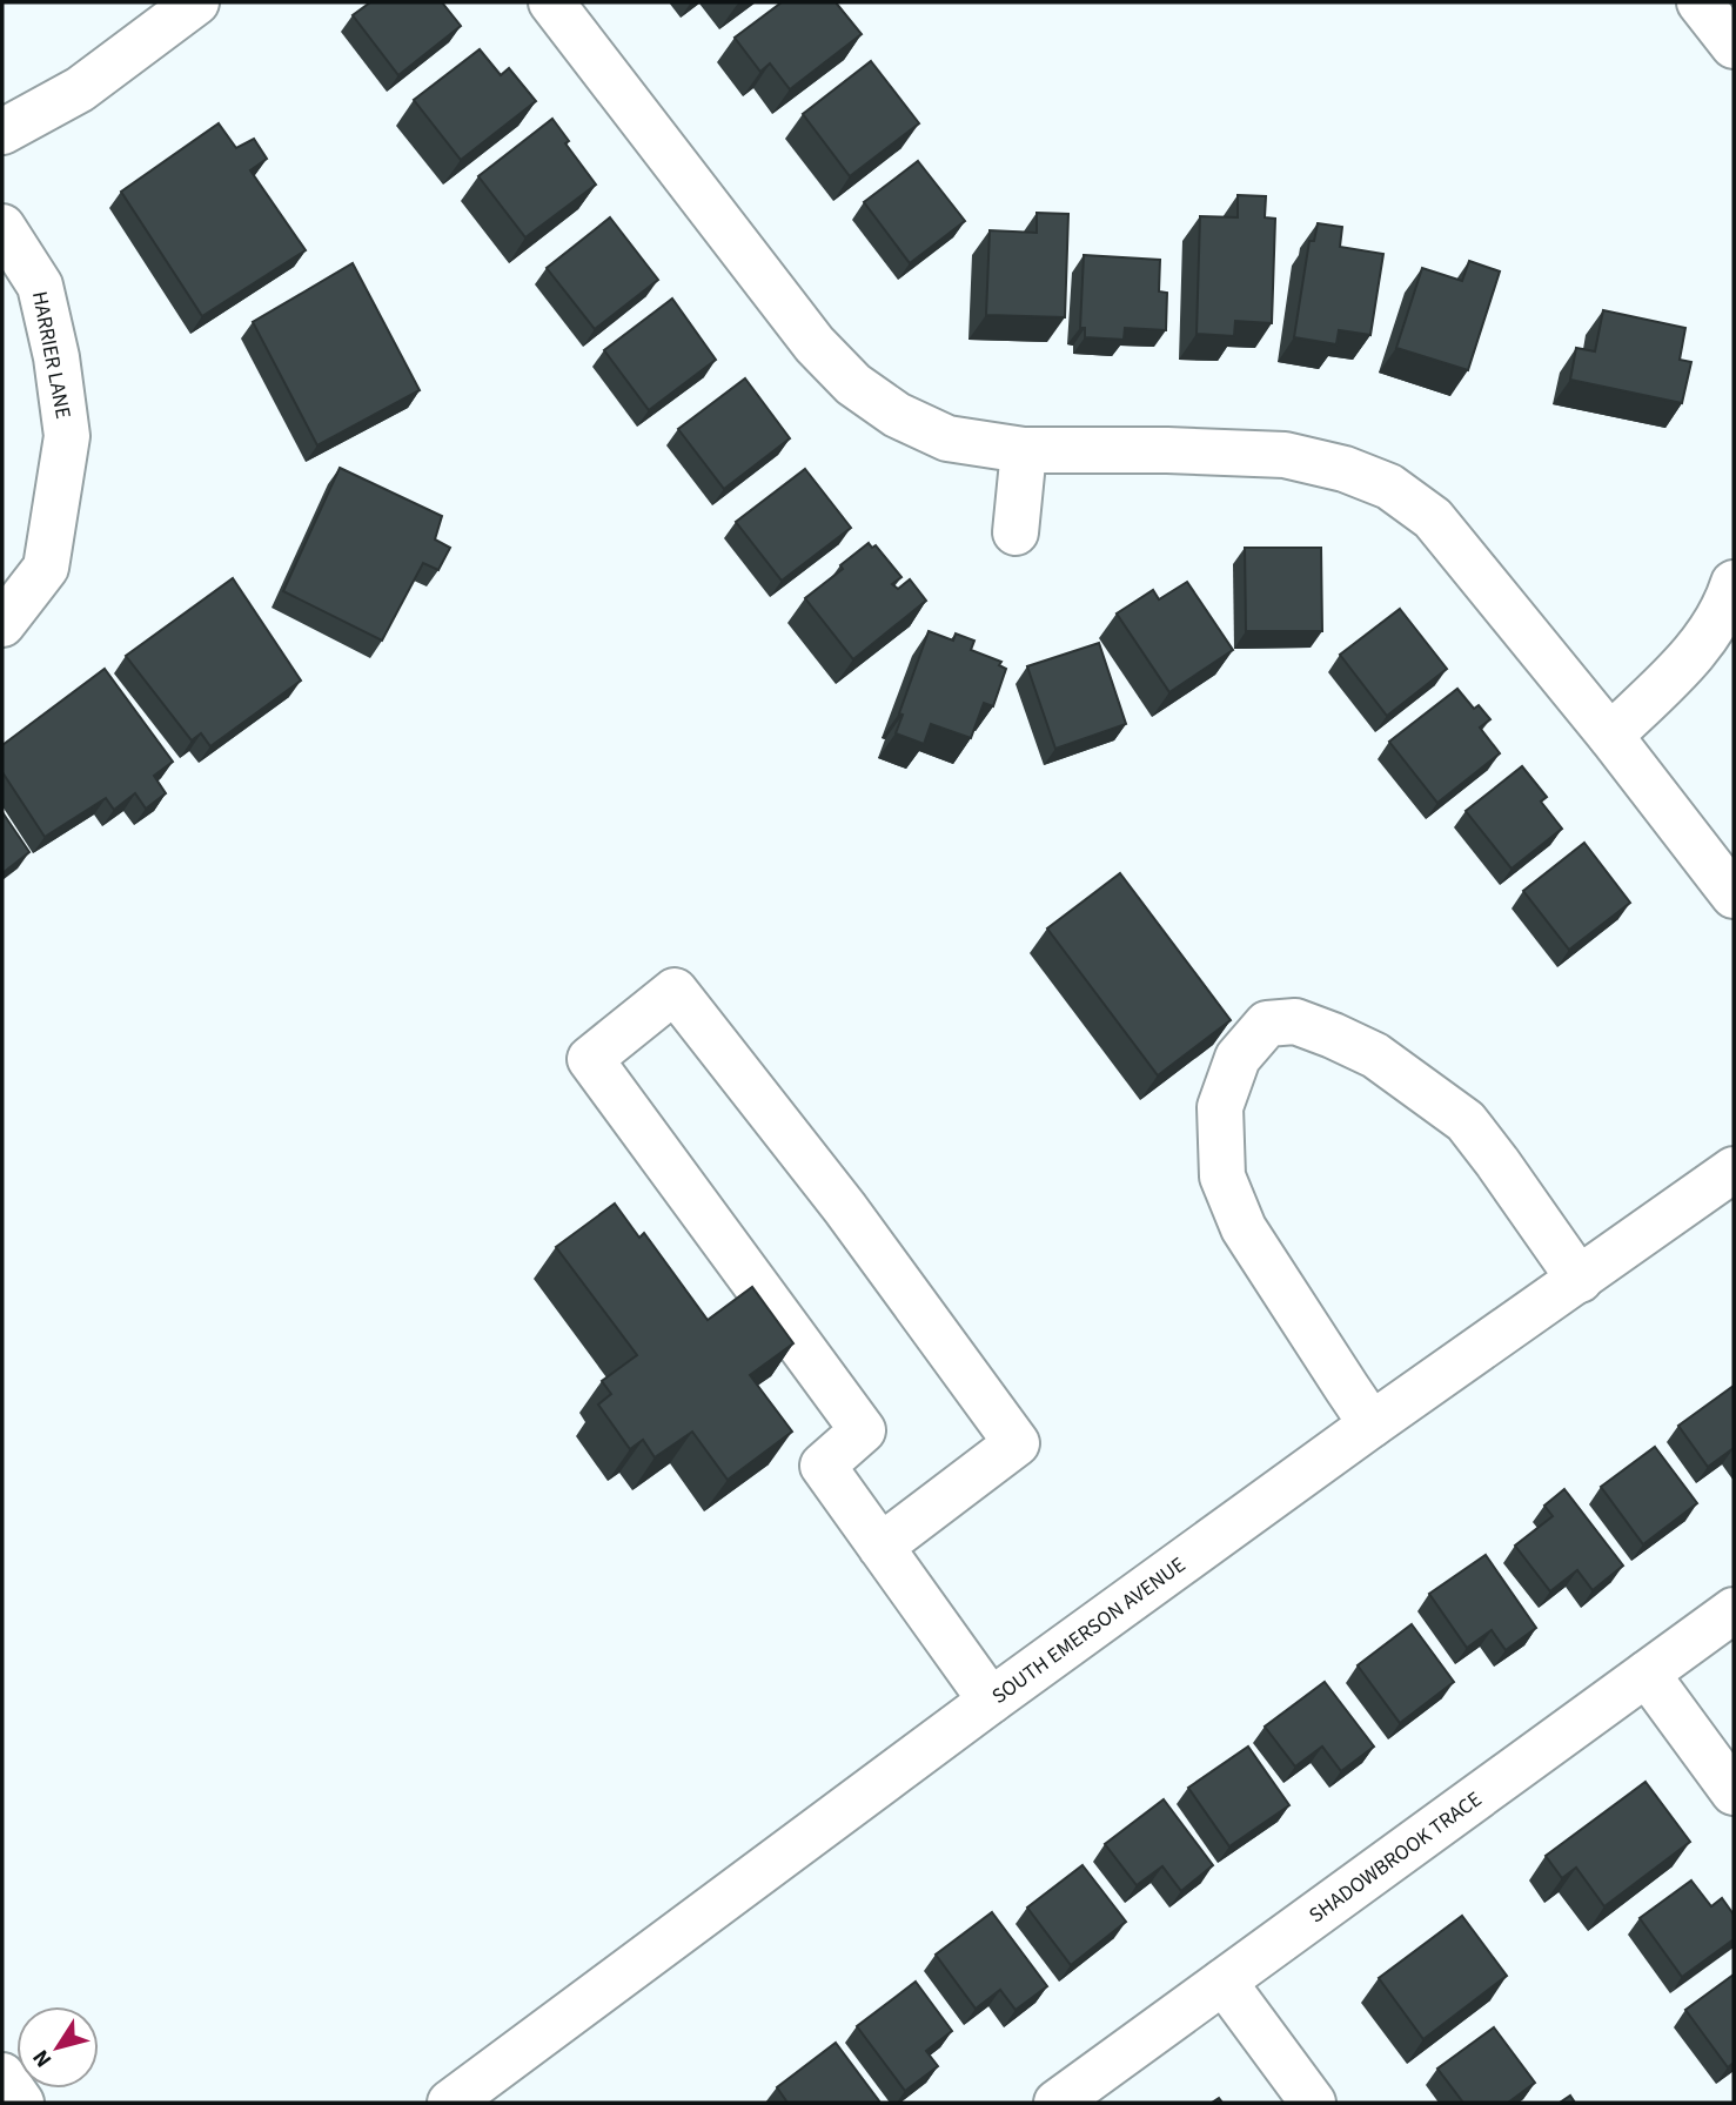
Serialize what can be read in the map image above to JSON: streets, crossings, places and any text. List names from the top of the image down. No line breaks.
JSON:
{"streets":{"street":["HARRIER LANE","SOUTH EMERSON AVENUE","SHADOWBROOK TRACE"]},"north":"bottom left"}
